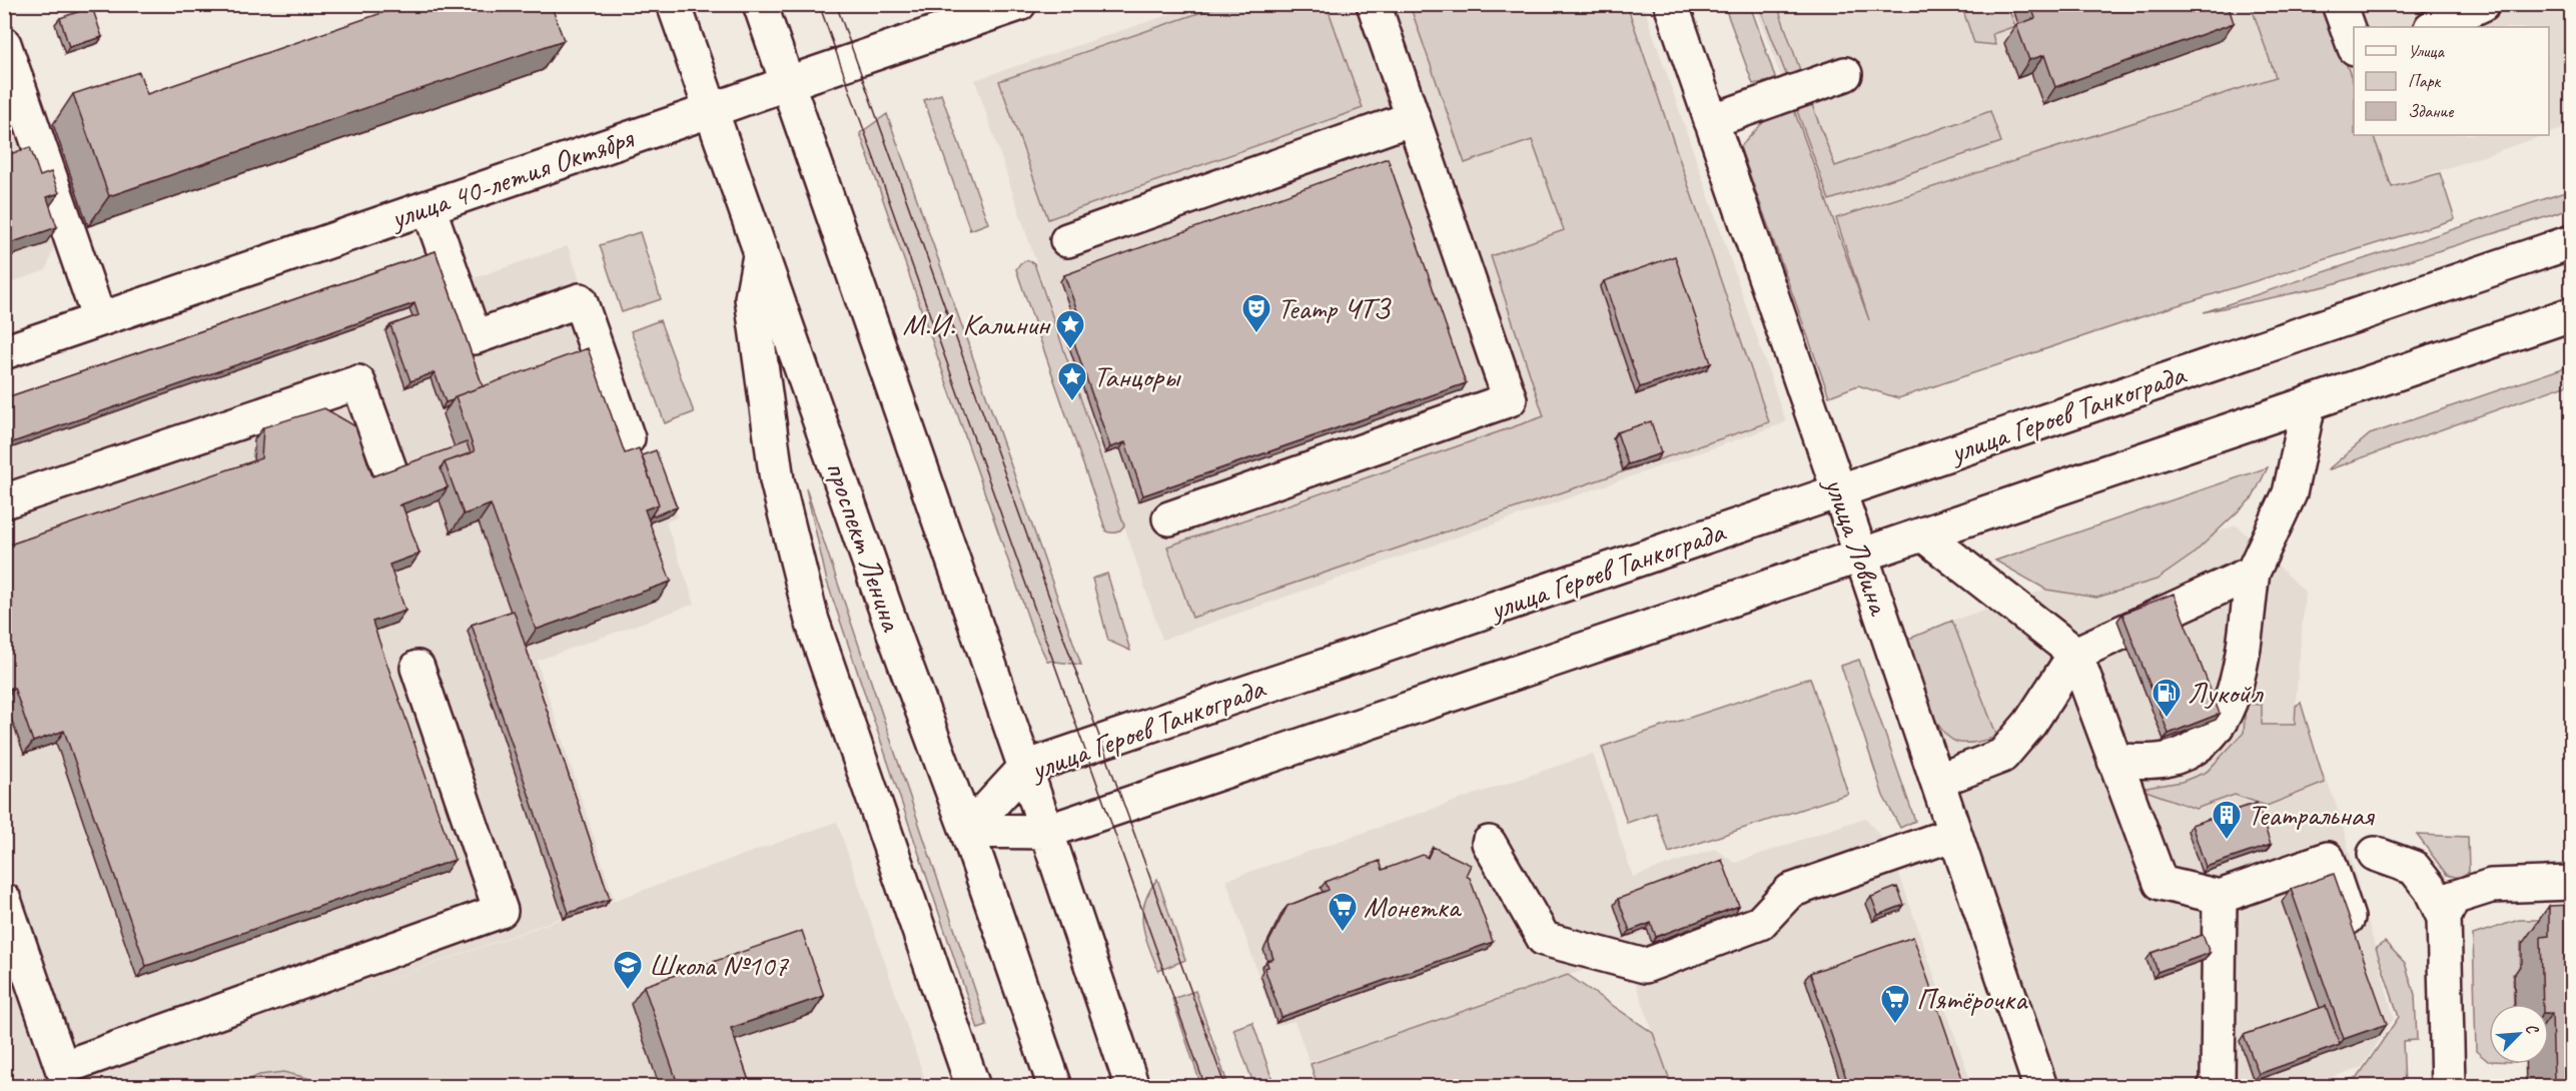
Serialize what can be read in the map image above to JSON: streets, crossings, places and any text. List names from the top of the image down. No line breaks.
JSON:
{"streets":{"main road":["улица 40-летия Октября","улица Героев Танкограда","проспект Ленина","улица Ловина"]},"crossings":[["улица 40-летия Октября","проспект Ленина"],["улица Героев Танкограда","проспект Ленина"],["улица Героев Танкограда","улица Ловина"]],"places":{"theatre":["Театр ЧТЗ"],"place":["М.И. Калинин","Танцоры"],"fuel station":["Лукойл"],"building":["Театральная"],"supermarket":["Монетка","Пятёрочка"],"school or university":["Школа №107"]},"legend":["Улица","Парк","Здание"],"north":"top right"}
